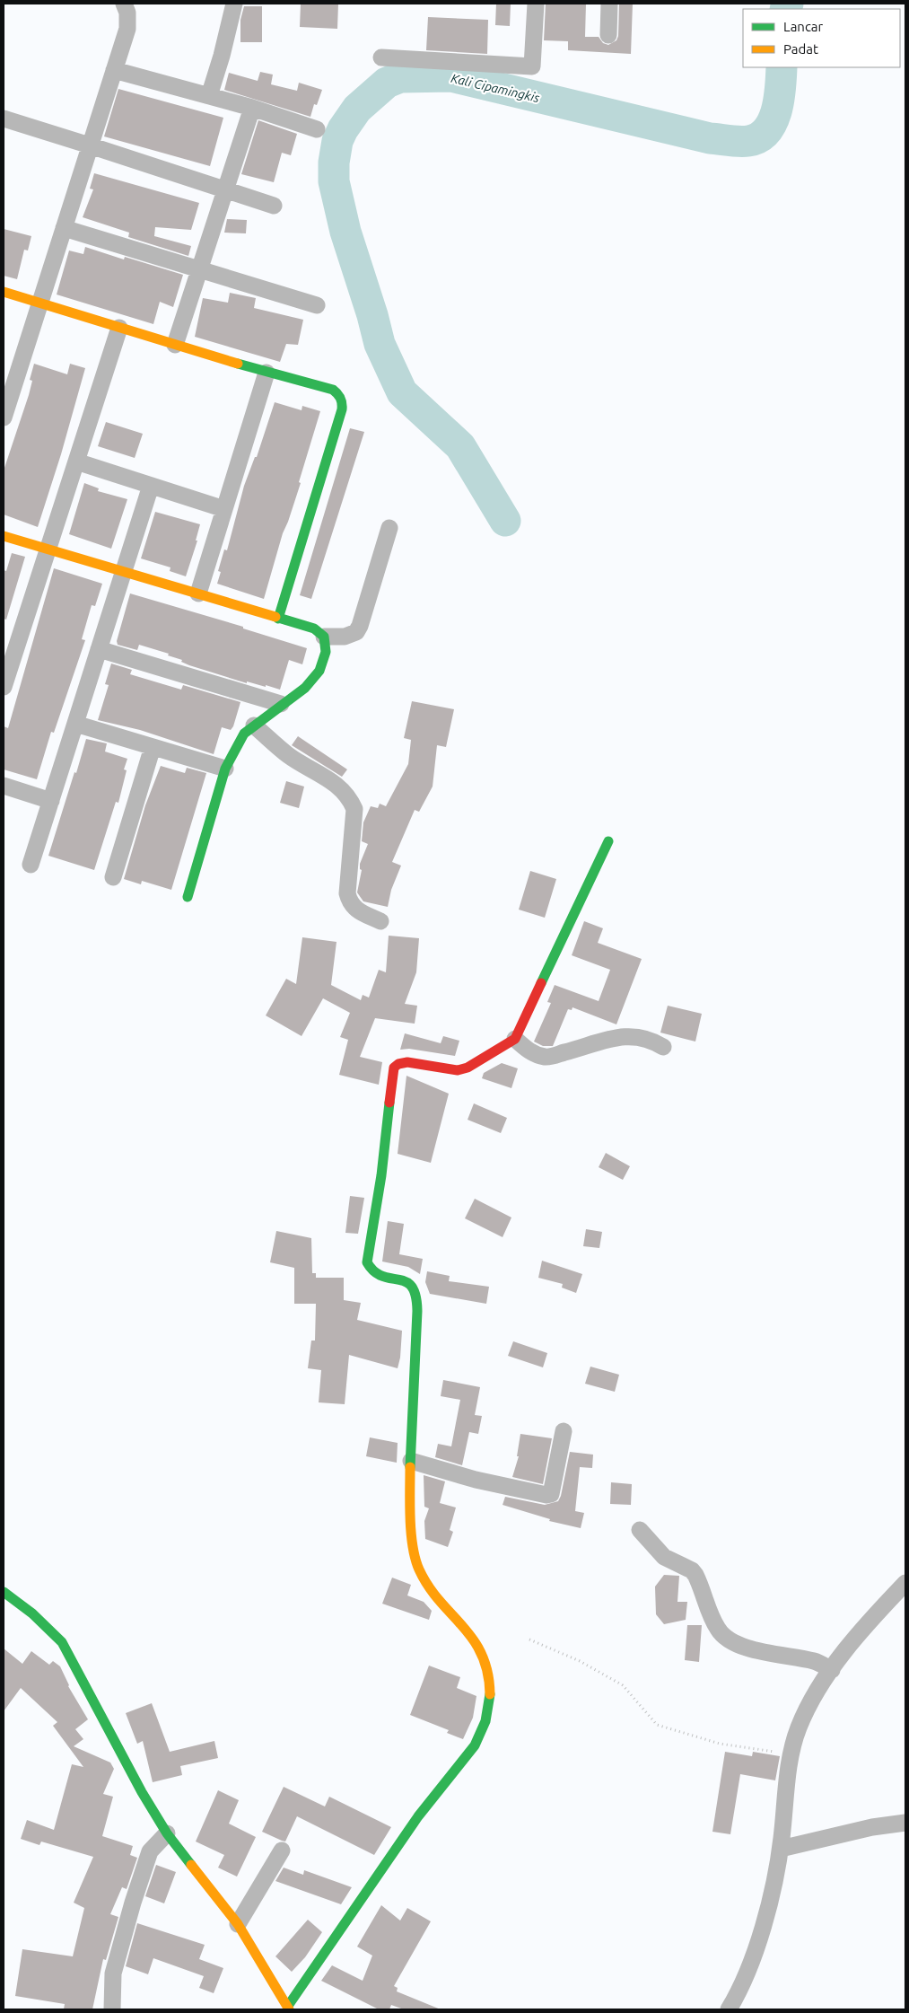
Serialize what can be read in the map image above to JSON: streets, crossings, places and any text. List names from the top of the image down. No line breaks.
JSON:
{"water":["Kali Cipamingkis"],"legend":["Lancar","Padat"]}
